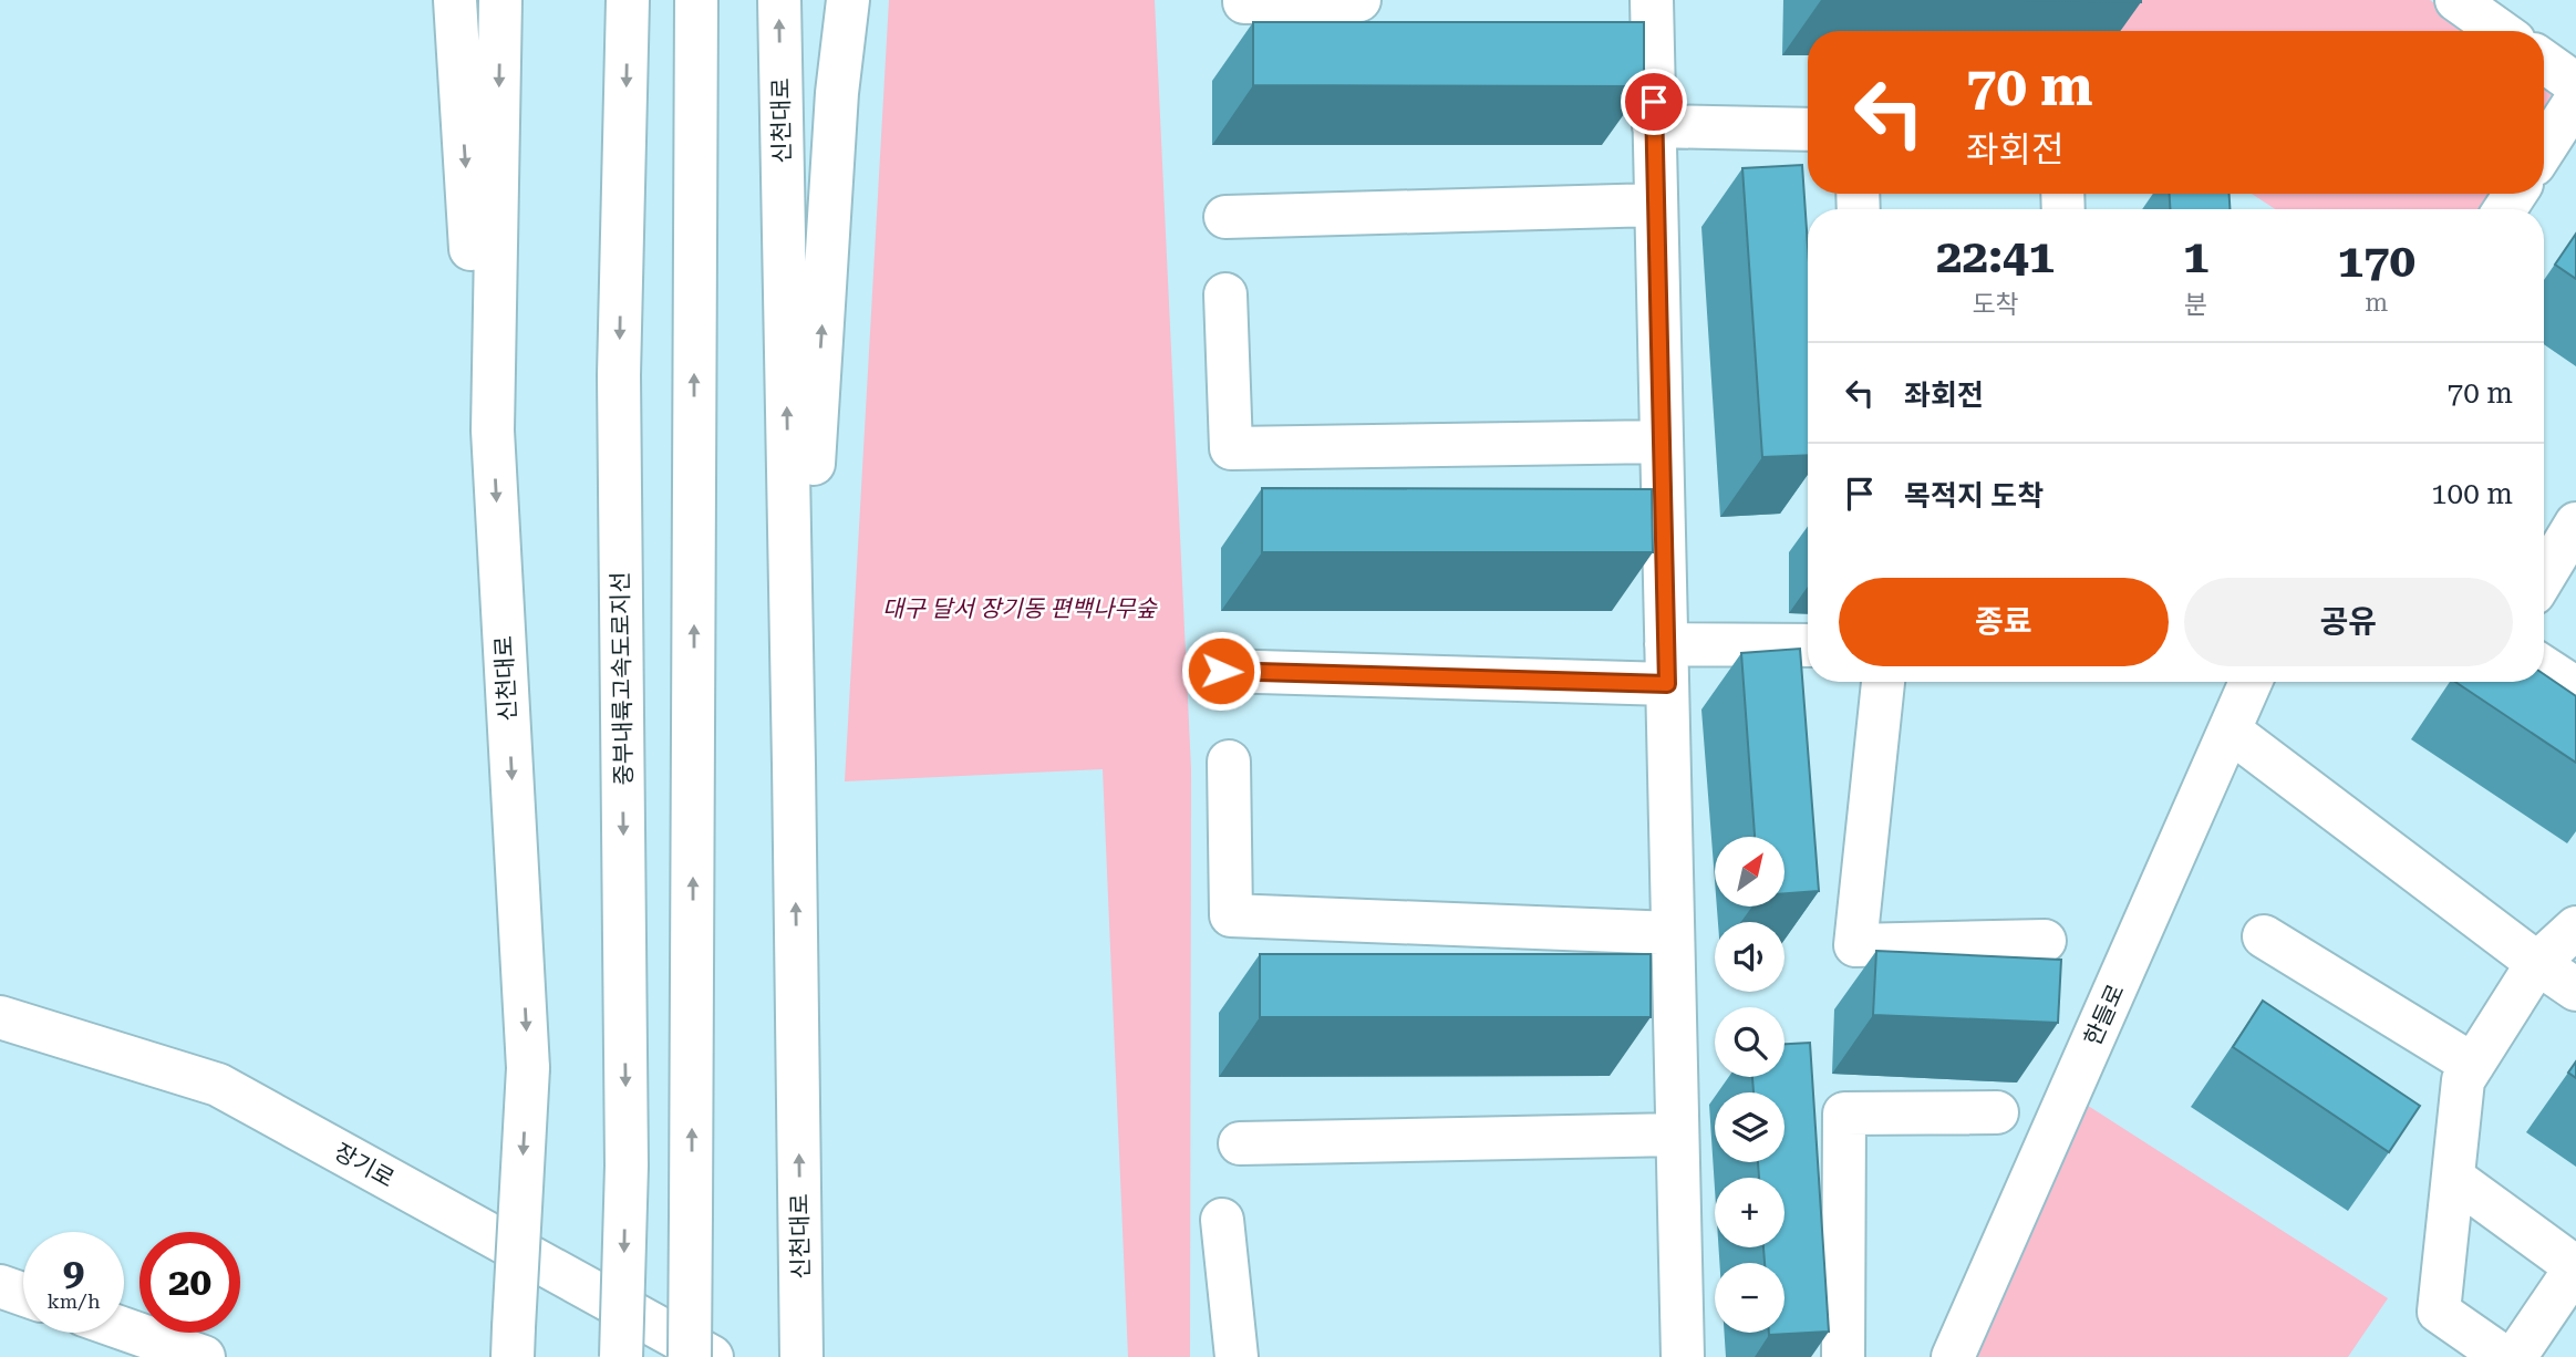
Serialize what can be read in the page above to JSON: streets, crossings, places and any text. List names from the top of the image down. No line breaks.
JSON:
{"streets":{"main road":["신천대로","중부내륙고속도로지선","한들로","장기로"]},"parks":["대구 달서 장기동 편백나무숲"],"north":"top right","page":{"turn":["70 m","좌회전"],"eta":["22:41","도착","1","분","170","m"],"list":[{"name":"좌회전","value":"70 m"},{"name":"목적지 도착","value":"100 m"}],"buttons":["종료","공유"],"map_buttons":["+","−"],"speed":"9 km/h","limit":"20"}}
